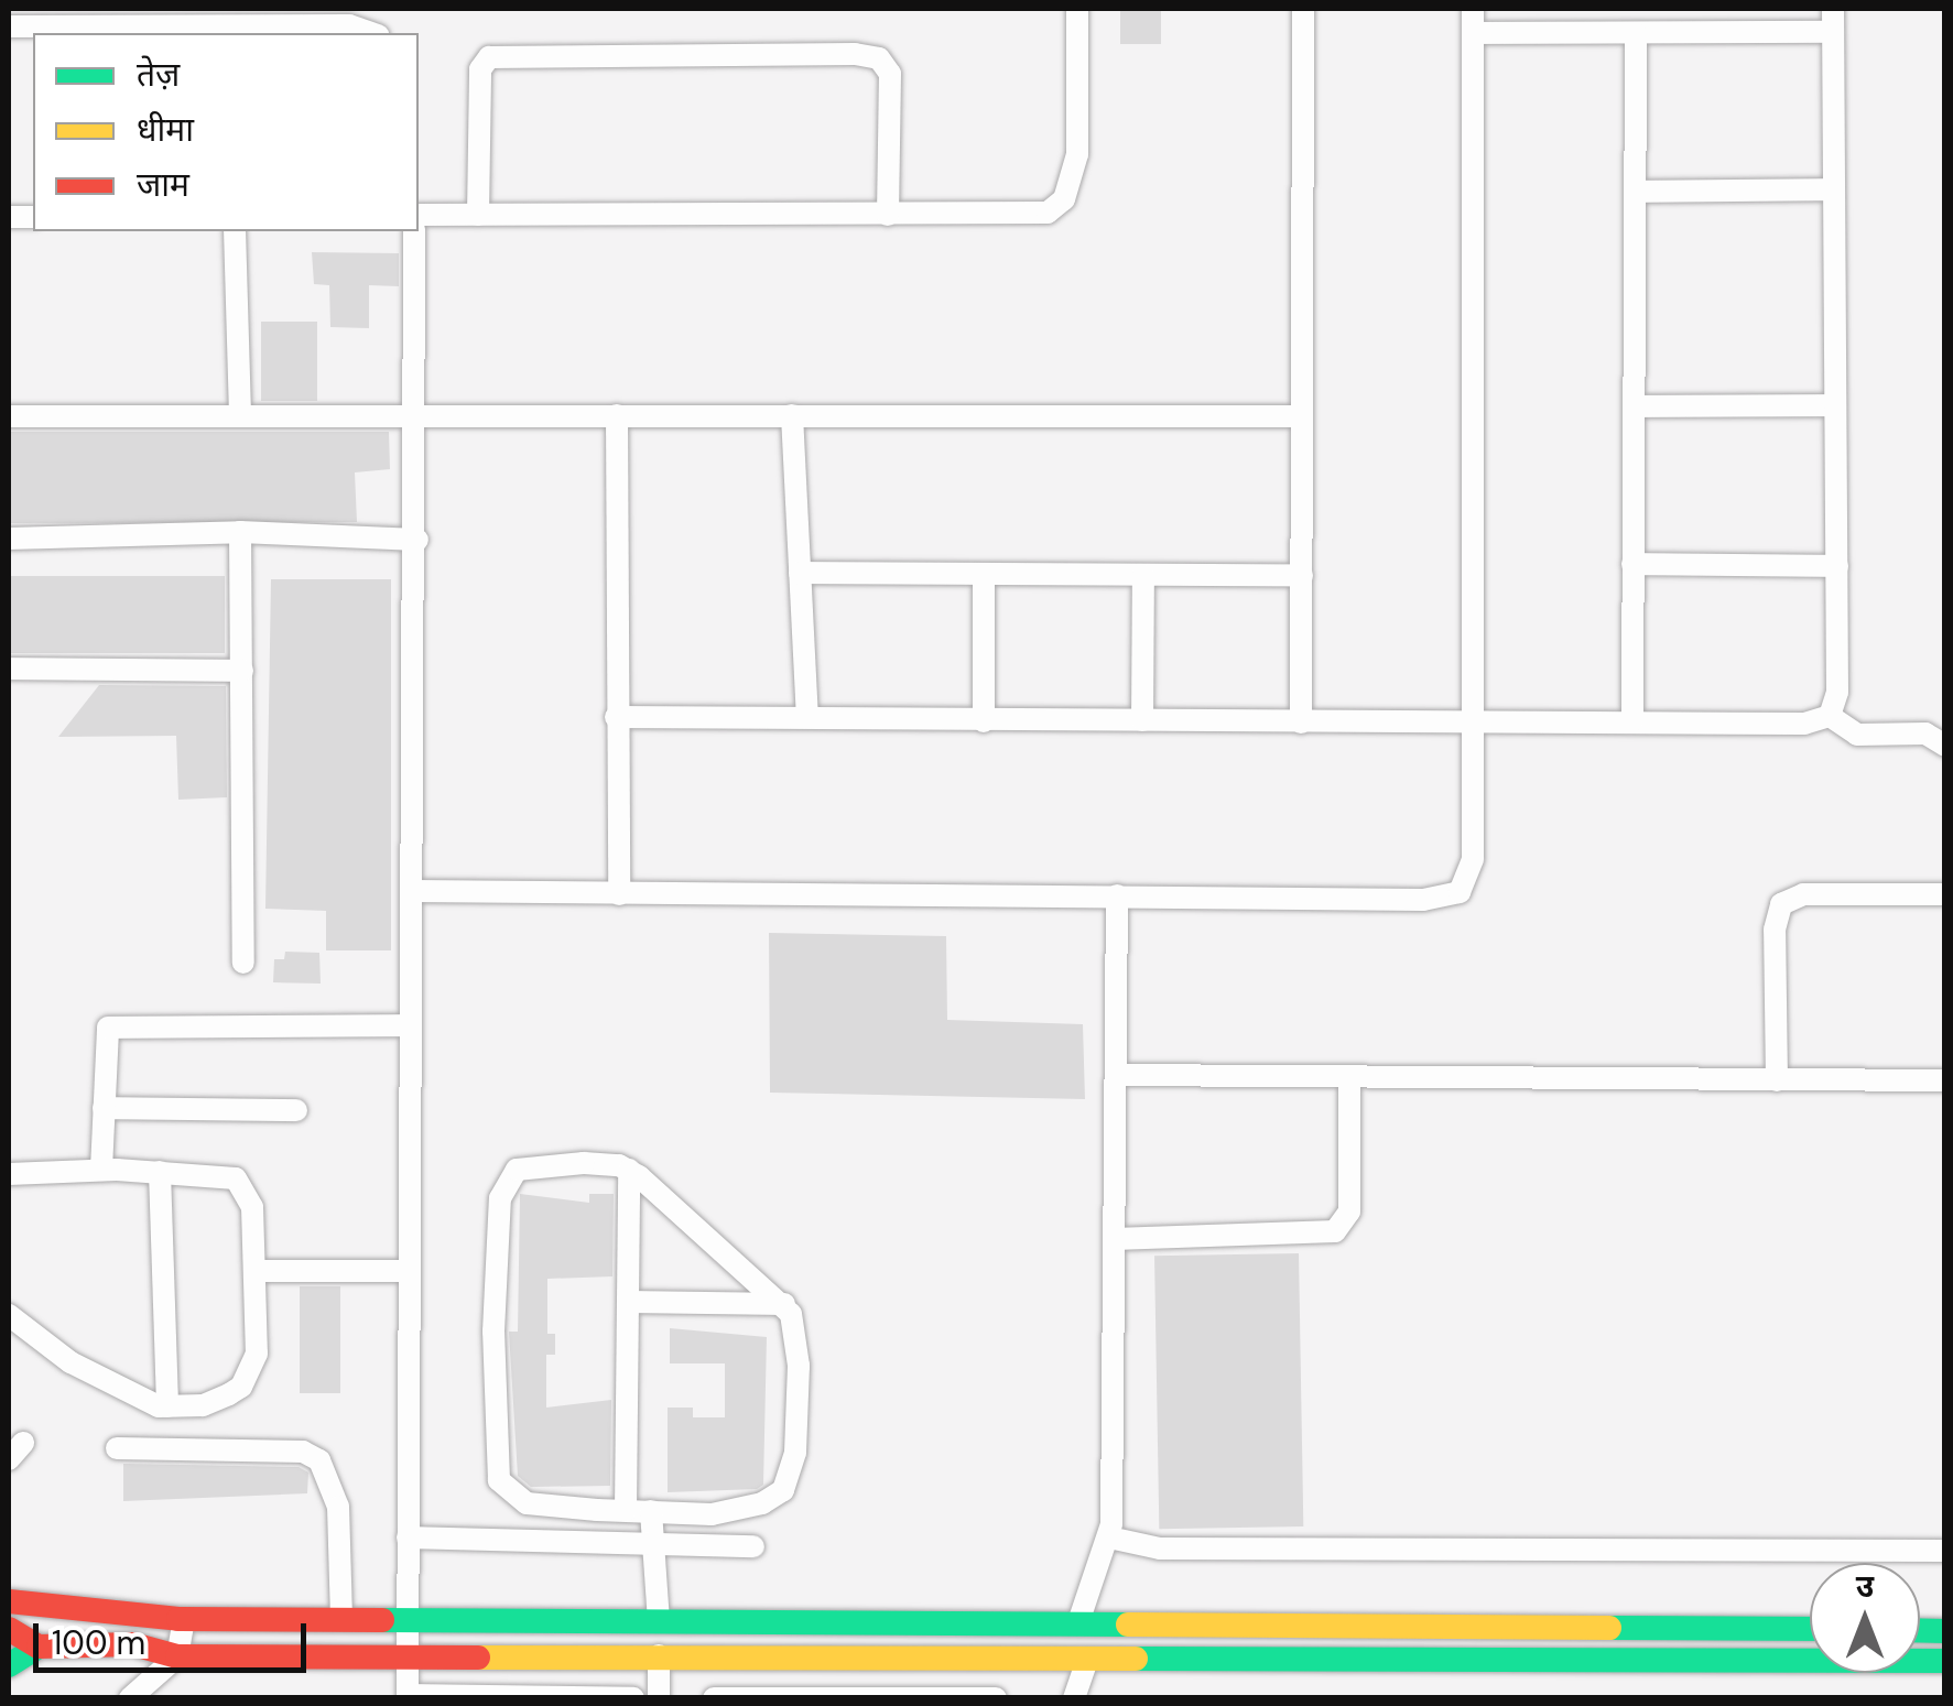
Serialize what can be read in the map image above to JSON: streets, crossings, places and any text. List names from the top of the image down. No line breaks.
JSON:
{"legend":["तेज़","धीमा","जाम"],"scale_bar":"100 m","north":"top"}
